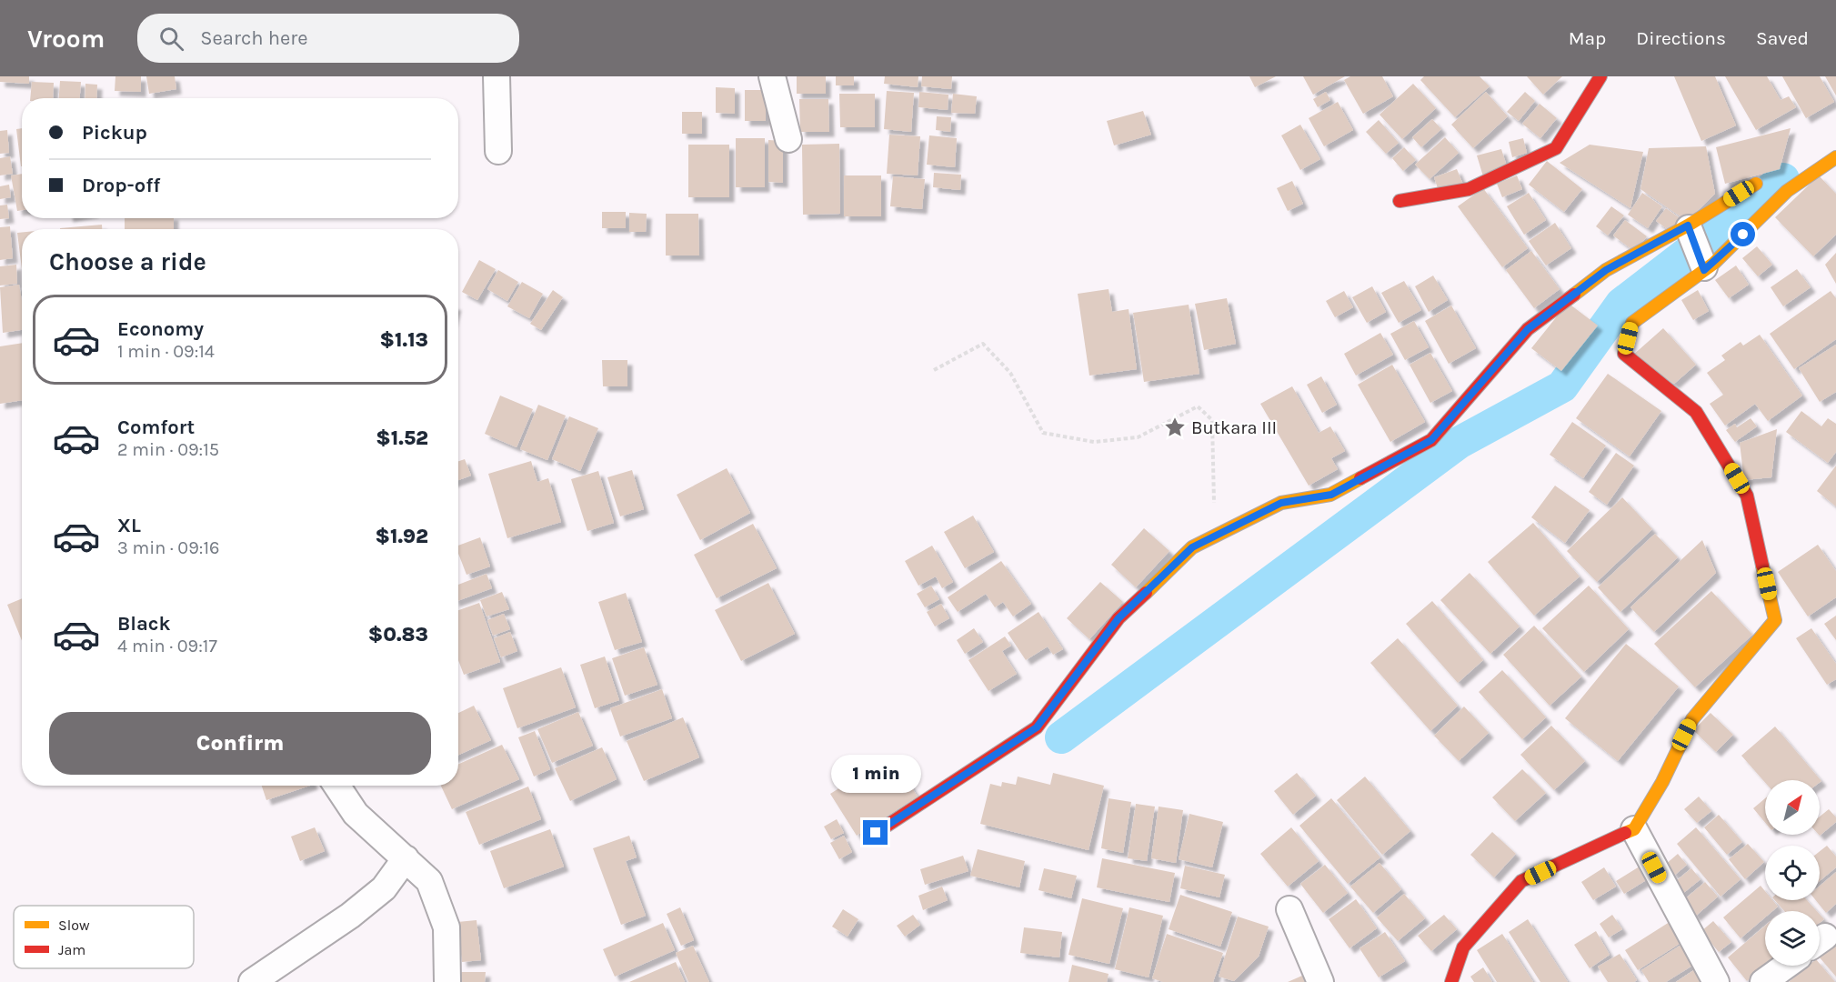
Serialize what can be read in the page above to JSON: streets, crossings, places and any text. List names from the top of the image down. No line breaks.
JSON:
{"places":{"place":["Butkara III"]},"legend":["Slow","Jam"],"north":"top right","page":{"header":"Vroom","search":"Search here","nav":["Map","Directions","Saved"],"banner":["Pickup","Drop-off"],"heading":"Choose a ride","list":[{"name":"Economy","note":"1 min · 09:14","value":"$1.13"},{"name":"Comfort","note":"2 min · 09:15","value":"$1.52"},{"name":"XL","note":"3 min · 09:16","value":"$1.92"},{"name":"Black","note":"4 min · 09:17","value":"$0.83"}],"buttons":"Confirm","bubble":"1 min"}}
